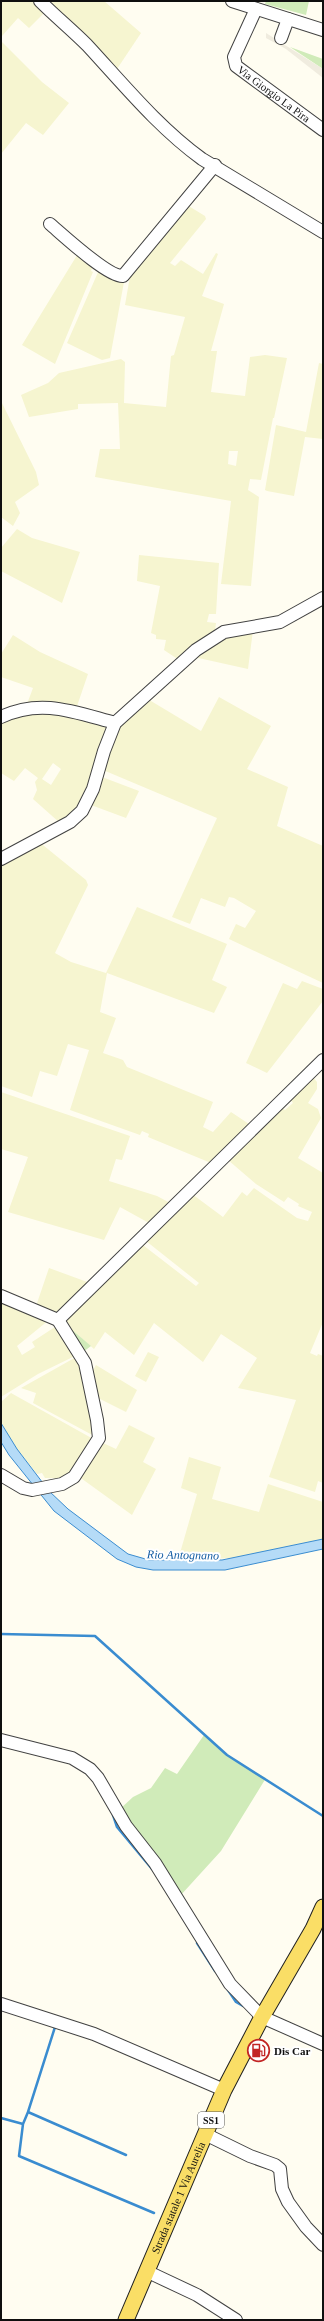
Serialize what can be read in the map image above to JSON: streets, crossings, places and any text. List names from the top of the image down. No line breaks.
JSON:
{"streets":{"main road":["SS1","Strada statale 1 Via Aurelia"],"street":["Via Giorgio La Pira"]},"water":["Rio Antognano"],"places":{"fuel station":["Dis Car"]}}
